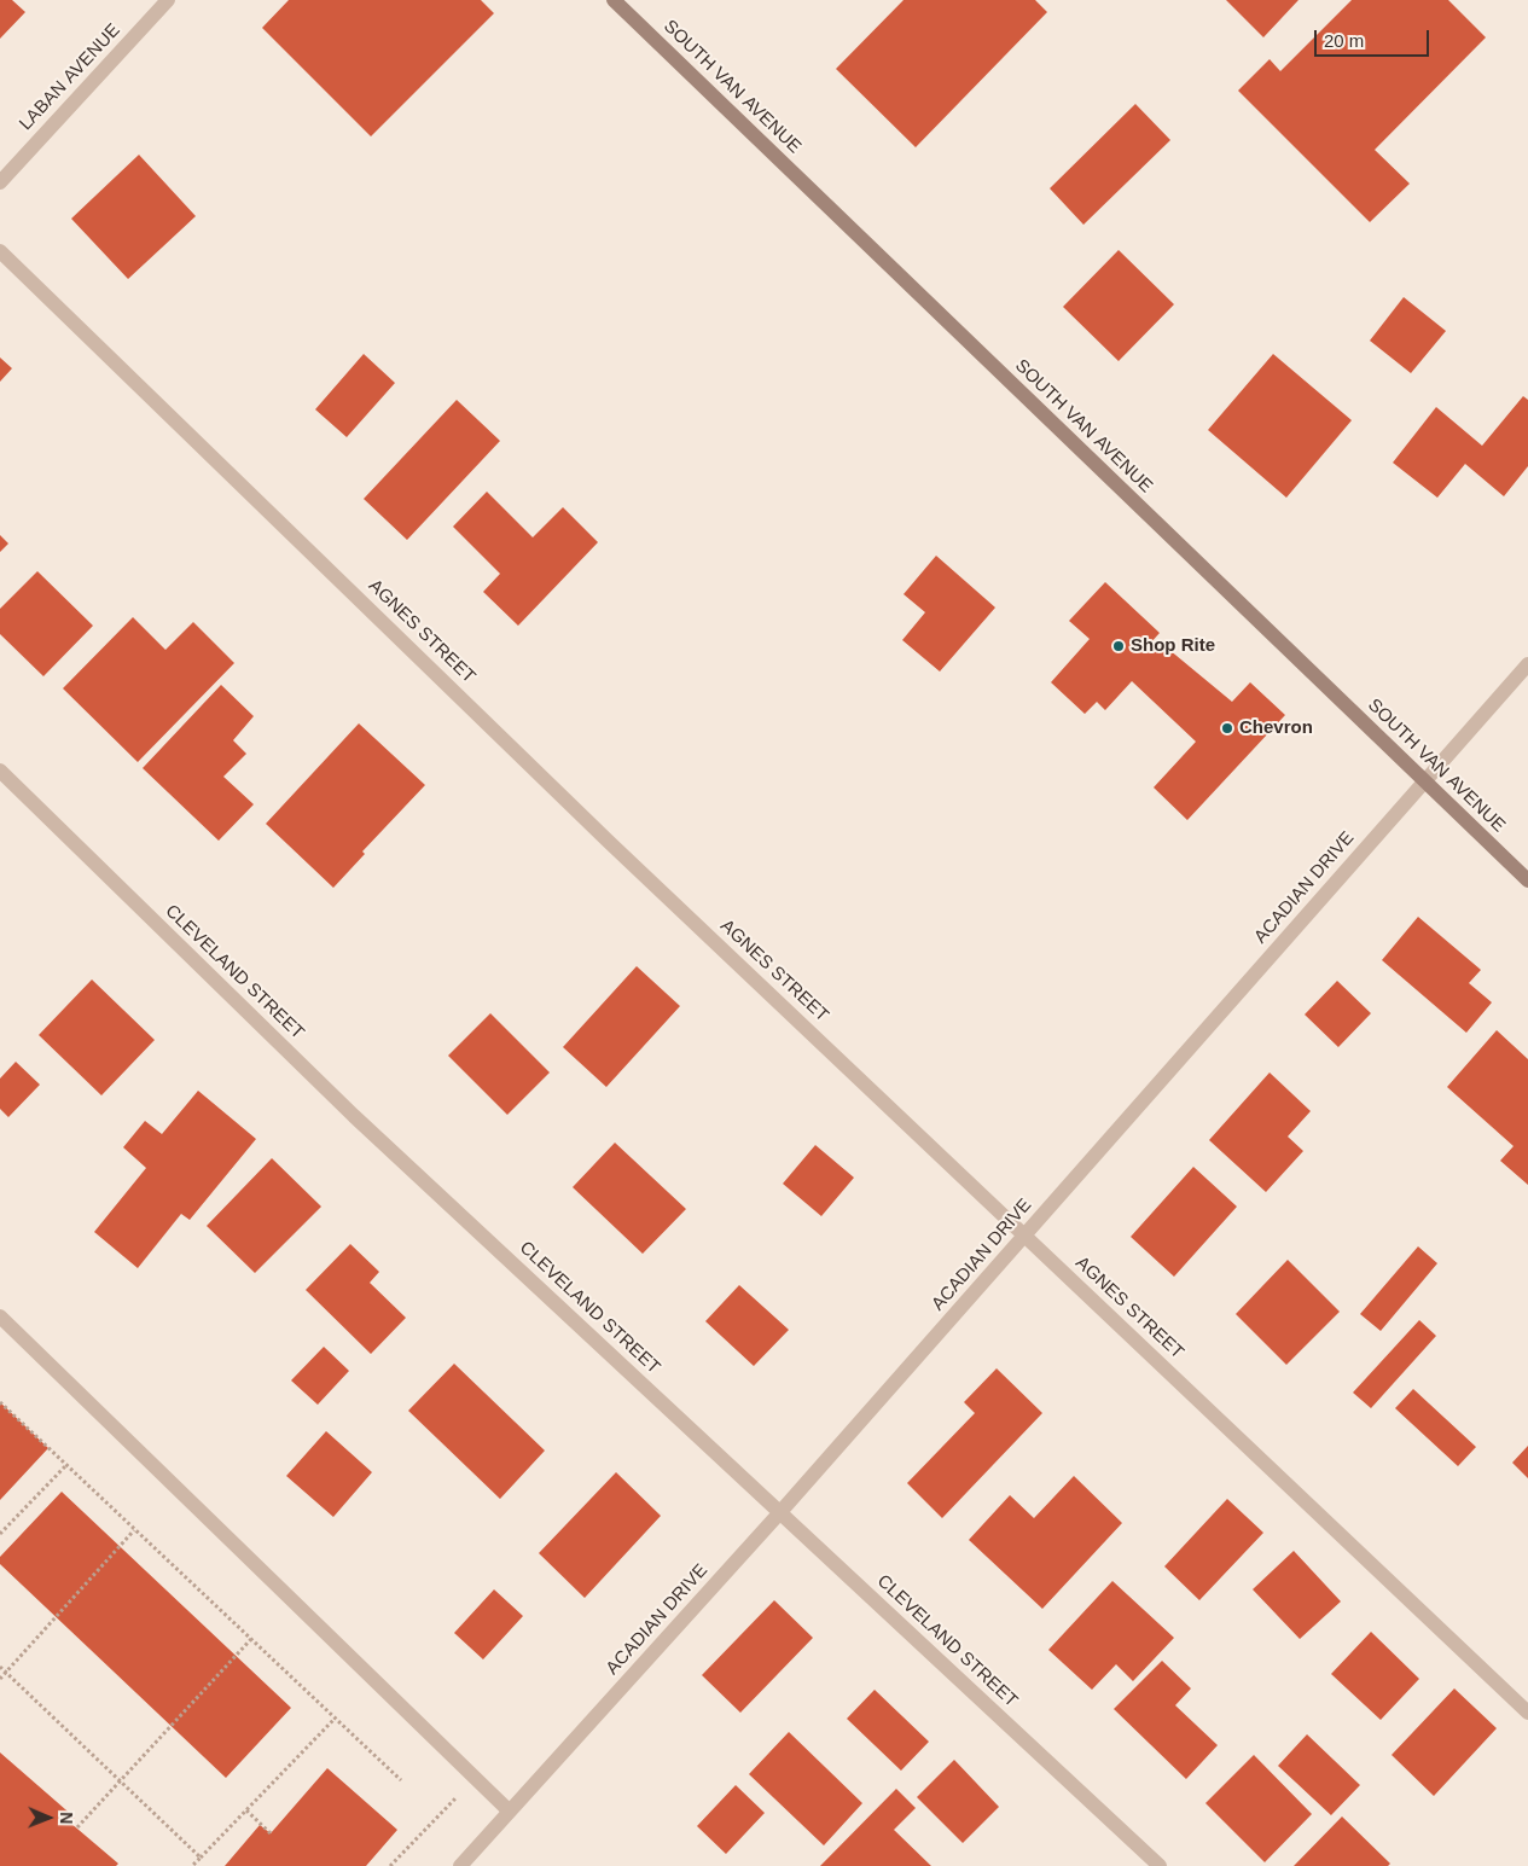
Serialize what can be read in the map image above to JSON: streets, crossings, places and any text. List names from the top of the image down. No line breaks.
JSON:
{"streets":{"main road":["SOUTH VAN AVENUE"],"street":["LABAN AVENUE","AGNES STREET","ACADIAN DRIVE","CLEVELAND STREET"]},"crossings":[["SOUTH VAN AVENUE","ACADIAN DRIVE"],["AGNES STREET","ACADIAN DRIVE"],["ACADIAN DRIVE","CLEVELAND STREET"]],"places":["Shop Rite","Chevron"],"scale_bar":"20 m","north":"right"}
